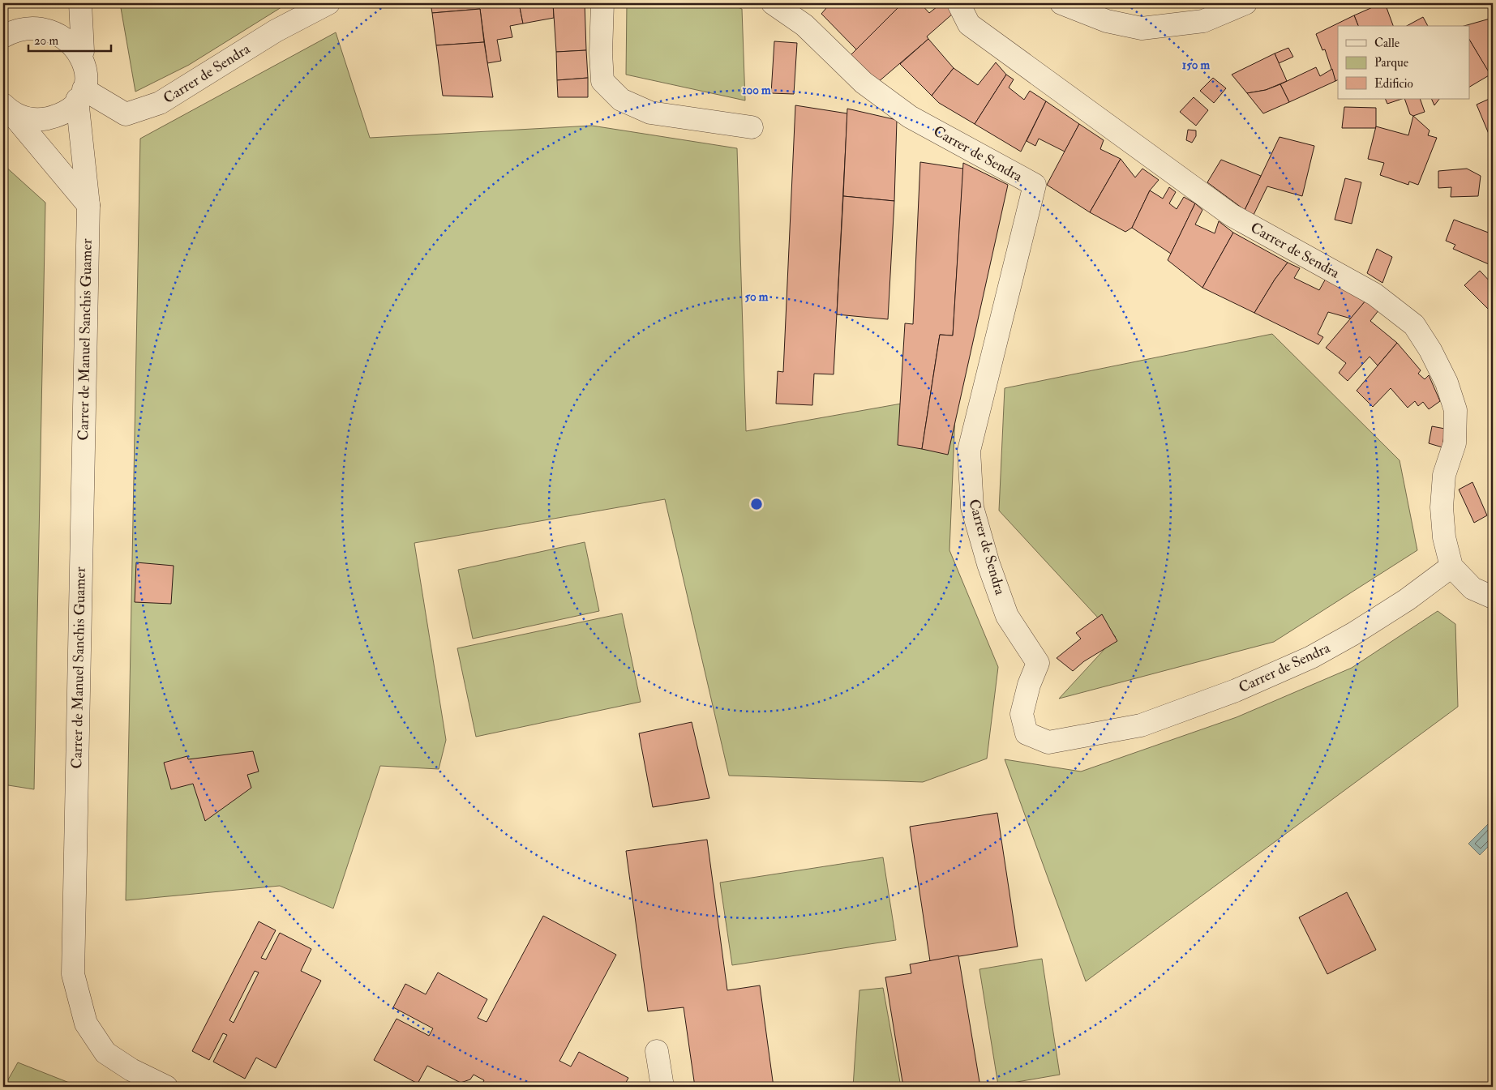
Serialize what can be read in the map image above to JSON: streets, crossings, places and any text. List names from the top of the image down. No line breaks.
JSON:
{"streets":{"street":["Carrer de Sendra","Carrer de Manuel Sanchis Guamer"]},"crossings":[["Carrer de Sendra","Carrer de Manuel Sanchis Guamer"]],"legend":["Calle","Parque","Edificio"],"scale_bar":"20 m","rings":["150 m","100 m","50 m"]}
